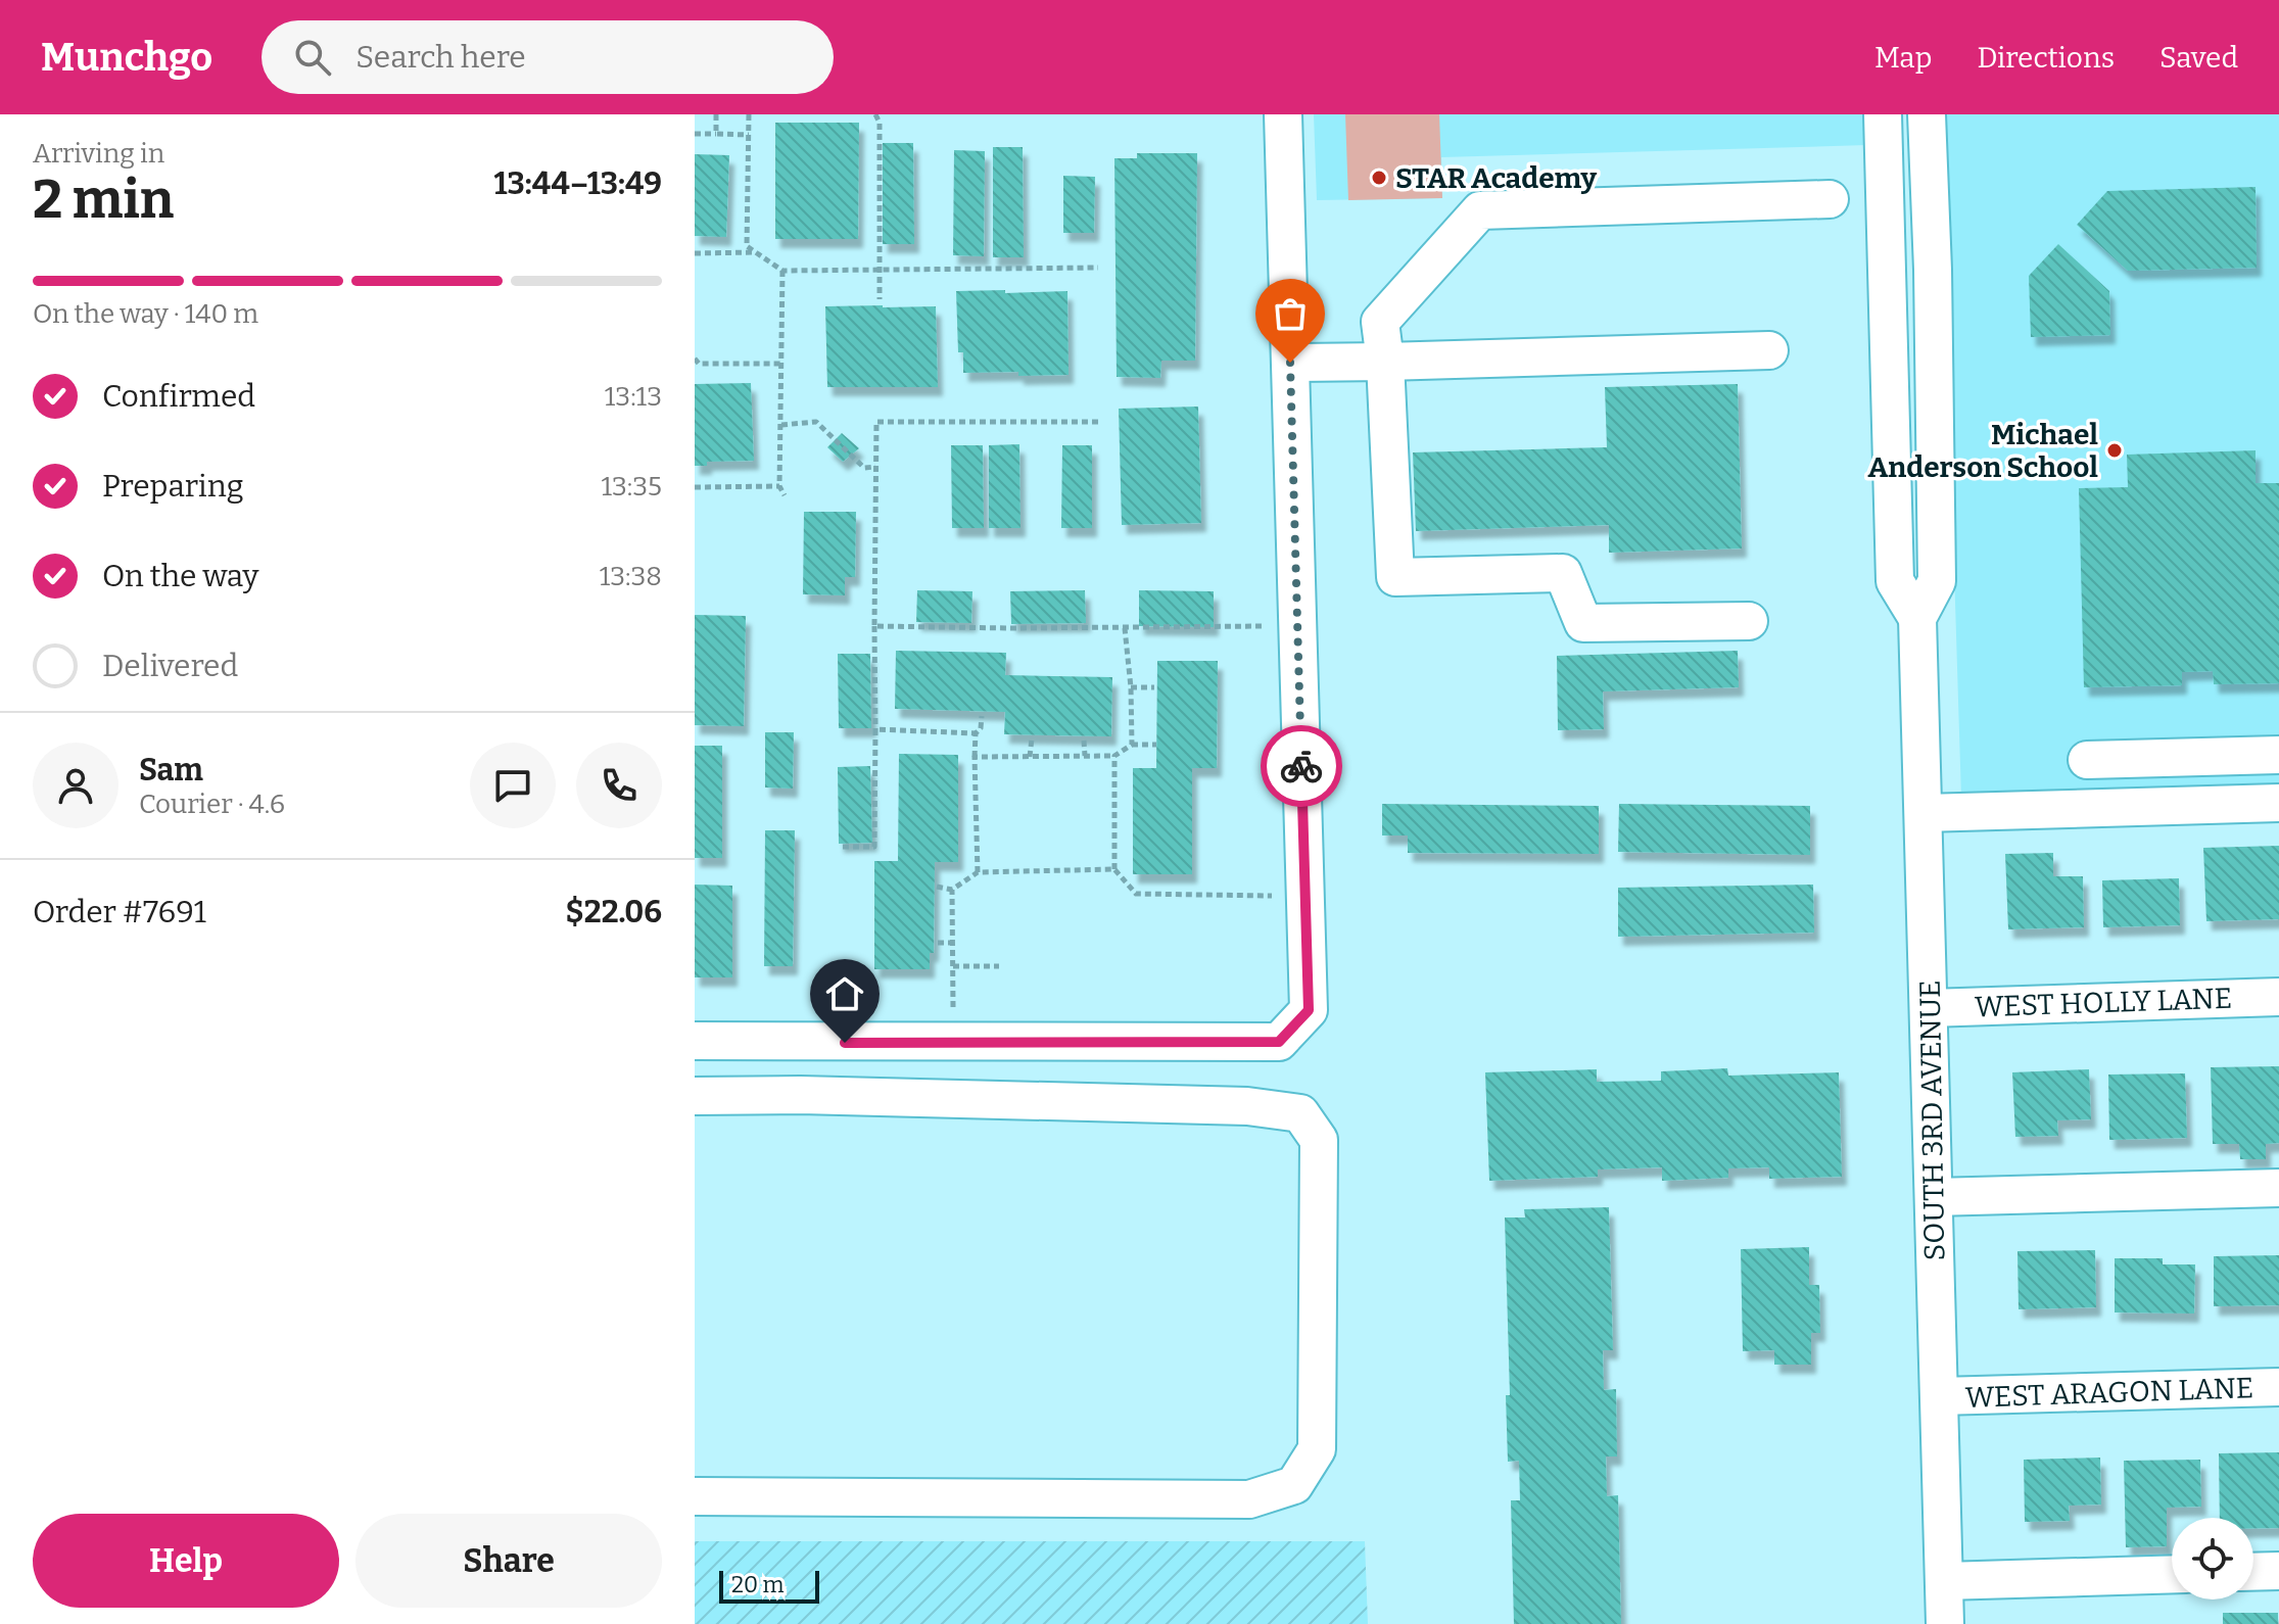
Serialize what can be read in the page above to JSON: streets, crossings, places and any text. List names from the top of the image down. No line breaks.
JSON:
{"streets":{"street":["WEST HOLLY LANE","SOUTH 3RD AVENUE","WEST ARAGON LANE"]},"crossings":[["WEST HOLLY LANE","SOUTH 3RD AVENUE"],["SOUTH 3RD AVENUE","WEST ARAGON LANE"]],"places":["STAR Academy","Michael Anderson School"],"scale_bar":"20 m","page":{"header":"Munchgo","search":"Search here","nav":["Map","Directions","Saved"],"heading":["2 min","Arriving in","13:44–13:49"],"panel":["Sam","Courier · 4.6","Order #7691","$22.06"],"bar":"On the way · 140 m","list":[["Confirmed","13:13"],["Preparing","13:35"],["On the way","13:38"],"Delivered"],"buttons":["Help","Share"],"scale":"20 m"}}
